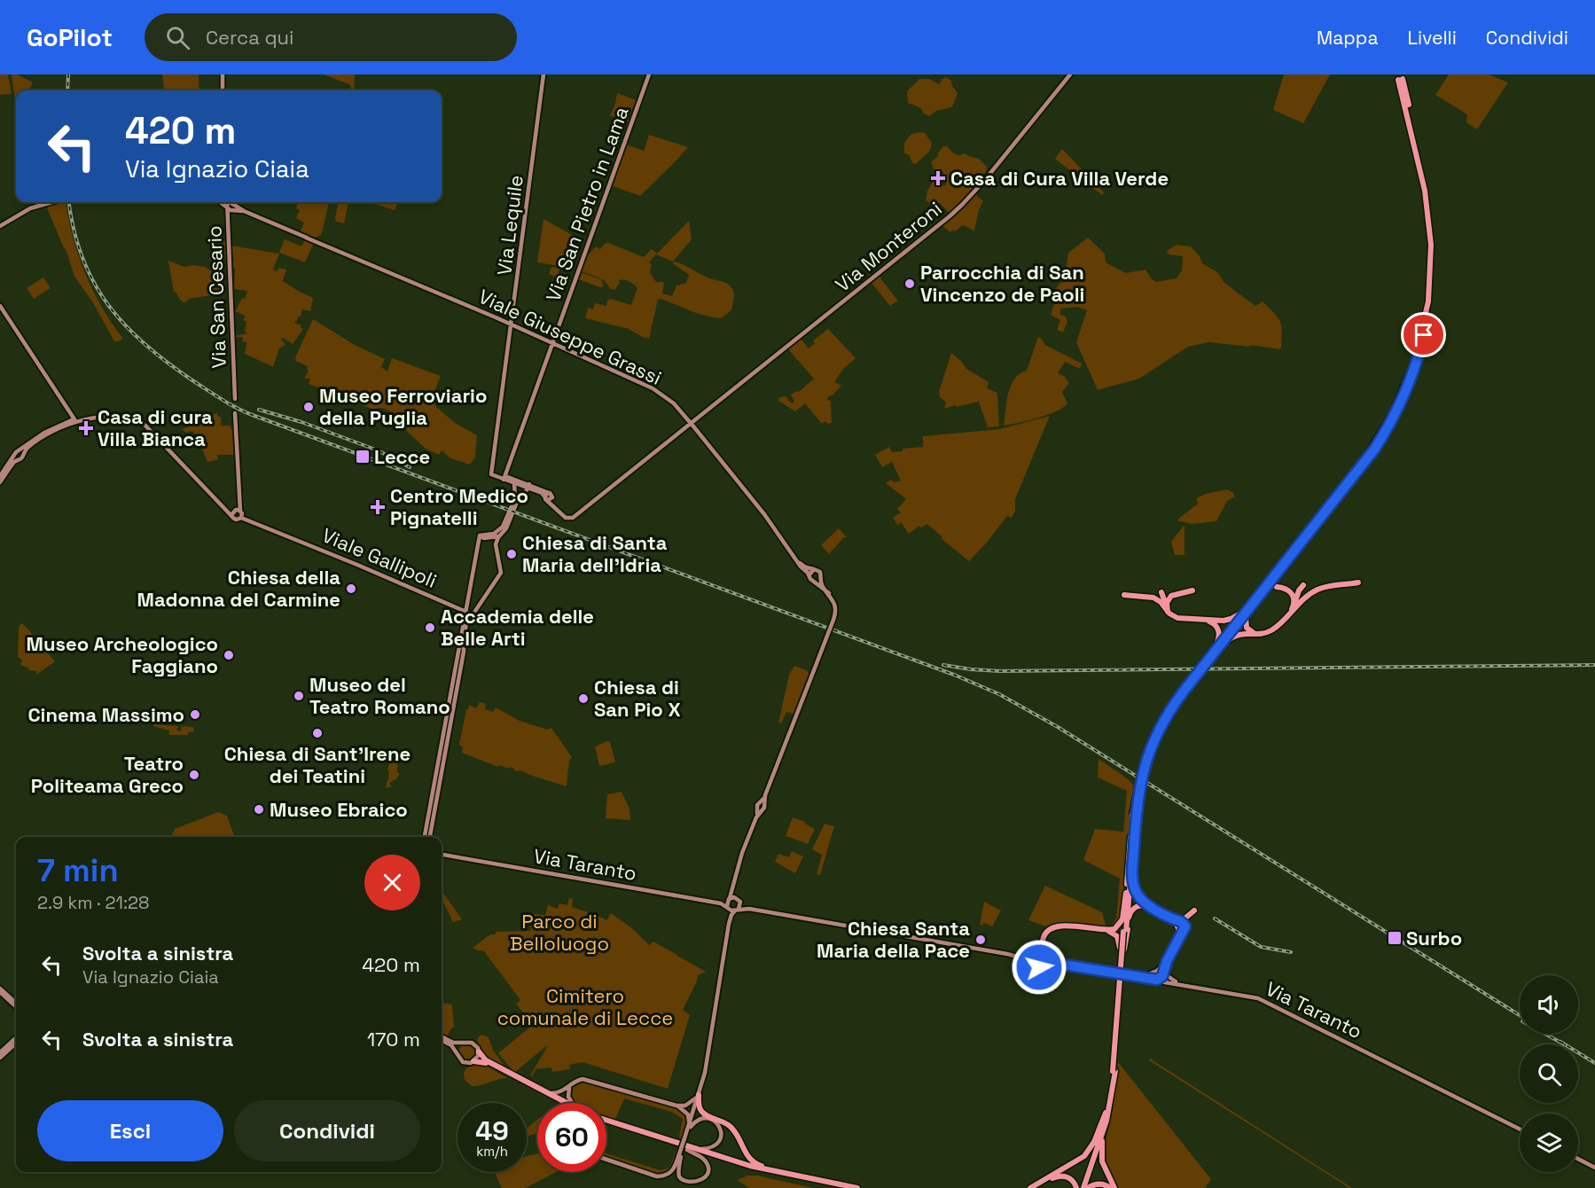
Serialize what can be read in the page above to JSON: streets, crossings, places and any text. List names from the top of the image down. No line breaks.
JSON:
{"streets":{"main road":["Via San Pietro in Lama","Via Lequile","Via Monteroni","Via San Cesario","Viale Giuseppe Grassi","Viale Gallipoli","Via Taranto"]},"crossings":[["Via San Pietro in Lama","Via Lequile"],["Via San Pietro in Lama","Viale Giuseppe Grassi"],["Via Lequile","Viale Giuseppe Grassi"],["Via Monteroni","Viale Giuseppe Grassi"],["Via San Cesario","Viale Giuseppe Grassi"]],"parks":["Parco di Belloluogo","Cimitero comunale di Lecce"],"places":{"health":["Casa di Cura Villa Verde","Casa di cura Villa Bianca","Centro Medico Pignatelli"],"other":["Parrocchia di San Vincenzo de Paoli","Museo Ferroviario della Puglia","Chiesa di Santa Maria dell'Idria","Chiesa della Madonna del Carmine","Accademia delle Belle Arti","Museo Archeologico Faggiano","Museo del Teatro Romano","Chiesa di San Pio X","Cinema Massimo","Chiesa di Sant'Irene dei Teatini","Teatro Politeama Greco","Museo Ebraico","Chiesa Santa Maria della Pace"],"transit":["Lecce","Surbo"]},"page":{"header":"GoPilot","search":"Cerca qui","nav":["Mappa","Livelli","Condividi"],"turn":["420 m","Via Ignazio Ciaia"],"heading":["7 min","2.9 km · 21:28"],"list":[{"name":"Svolta a sinistra","note":"Via Ignazio Ciaia","value":"420 m"},{"name":"Svolta a sinistra","value":"170 m"}],"buttons":["Esci","Condividi"],"speed":"49 km/h","limit":"60"}}
